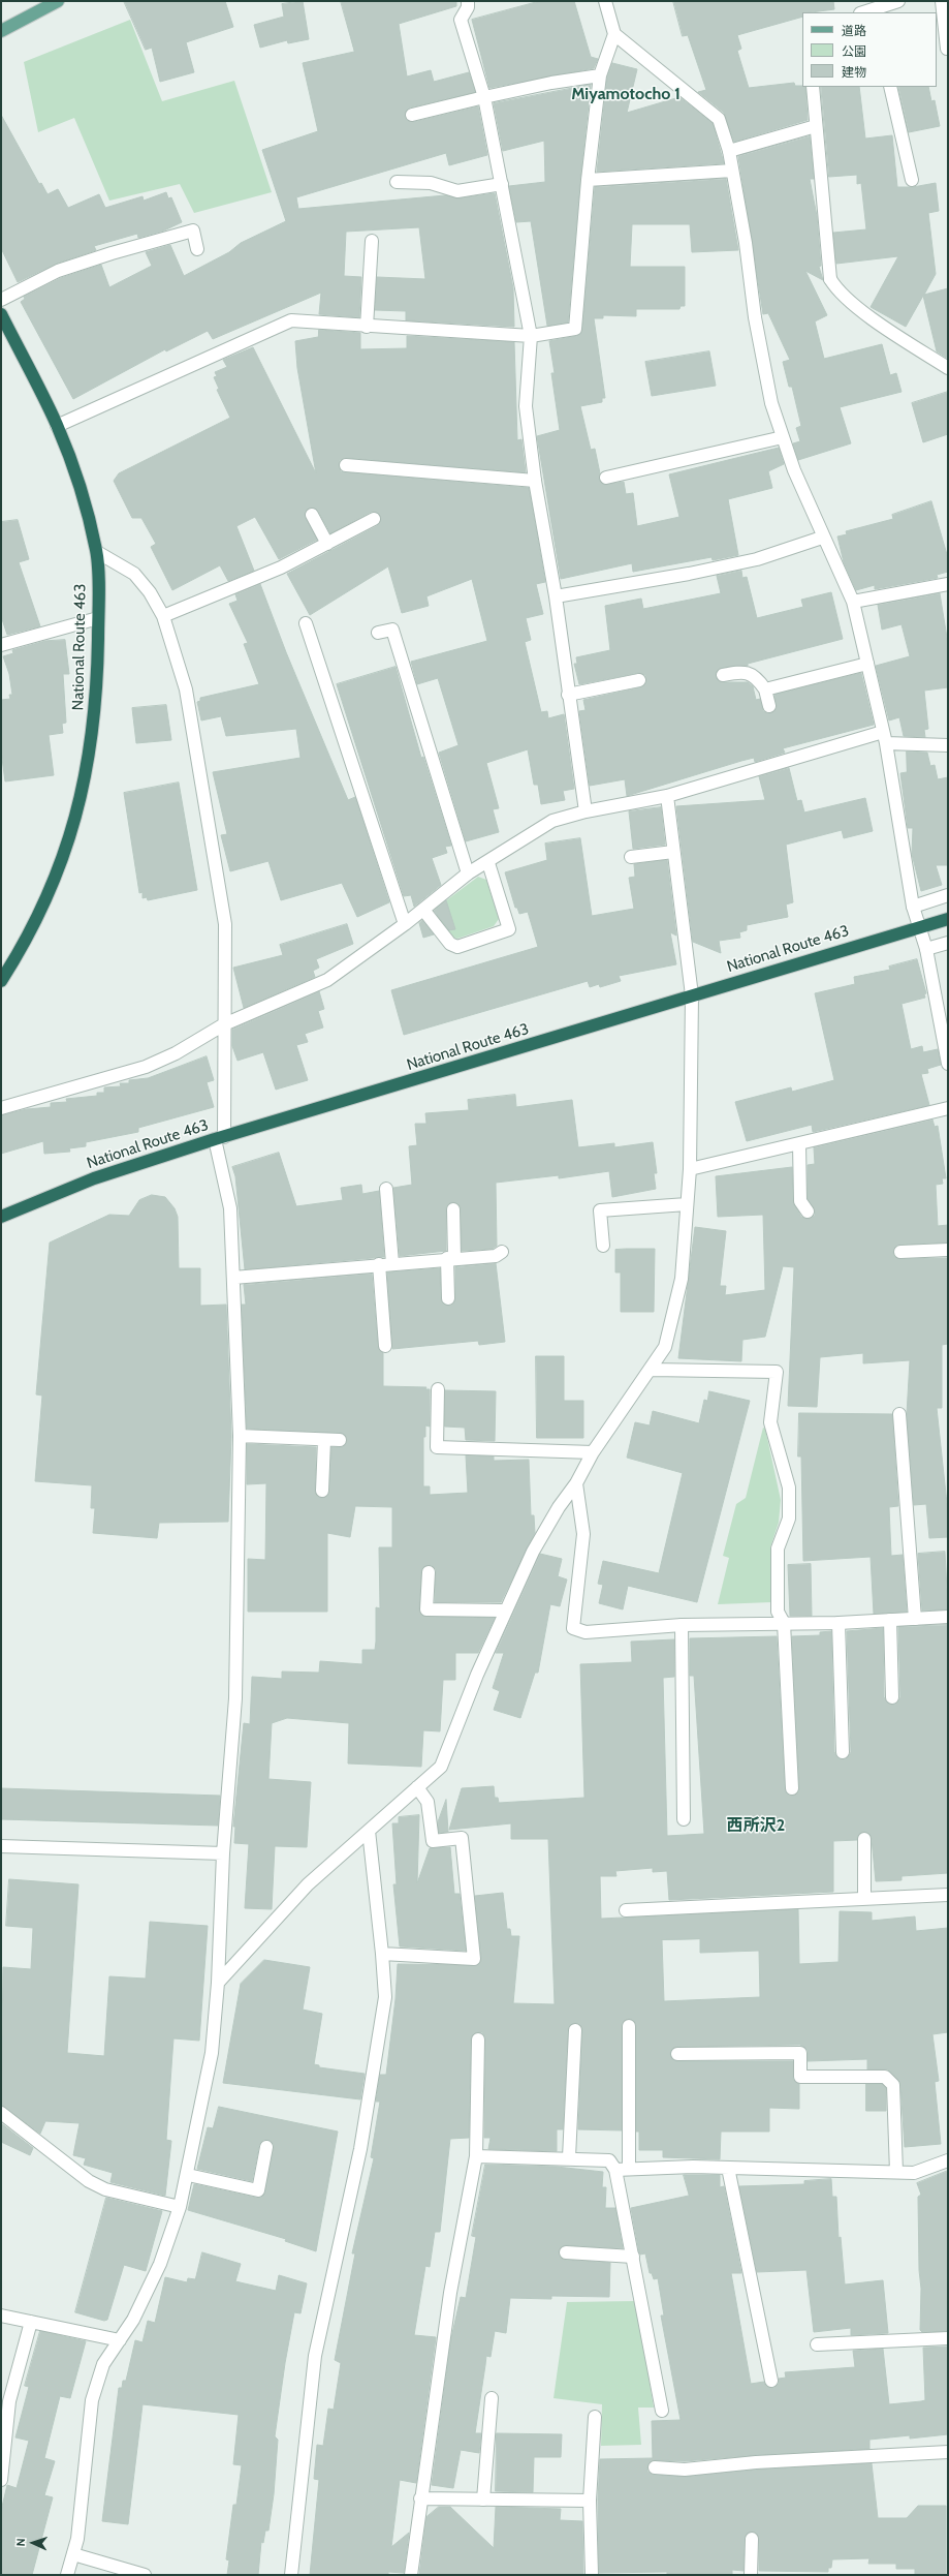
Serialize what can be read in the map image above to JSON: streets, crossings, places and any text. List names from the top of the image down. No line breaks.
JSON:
{"streets":{"highway":["National Route 463"]},"districts":["Miyamotocho 1","西所沢2"],"legend":["道路","公園","建物"],"north":"left"}
